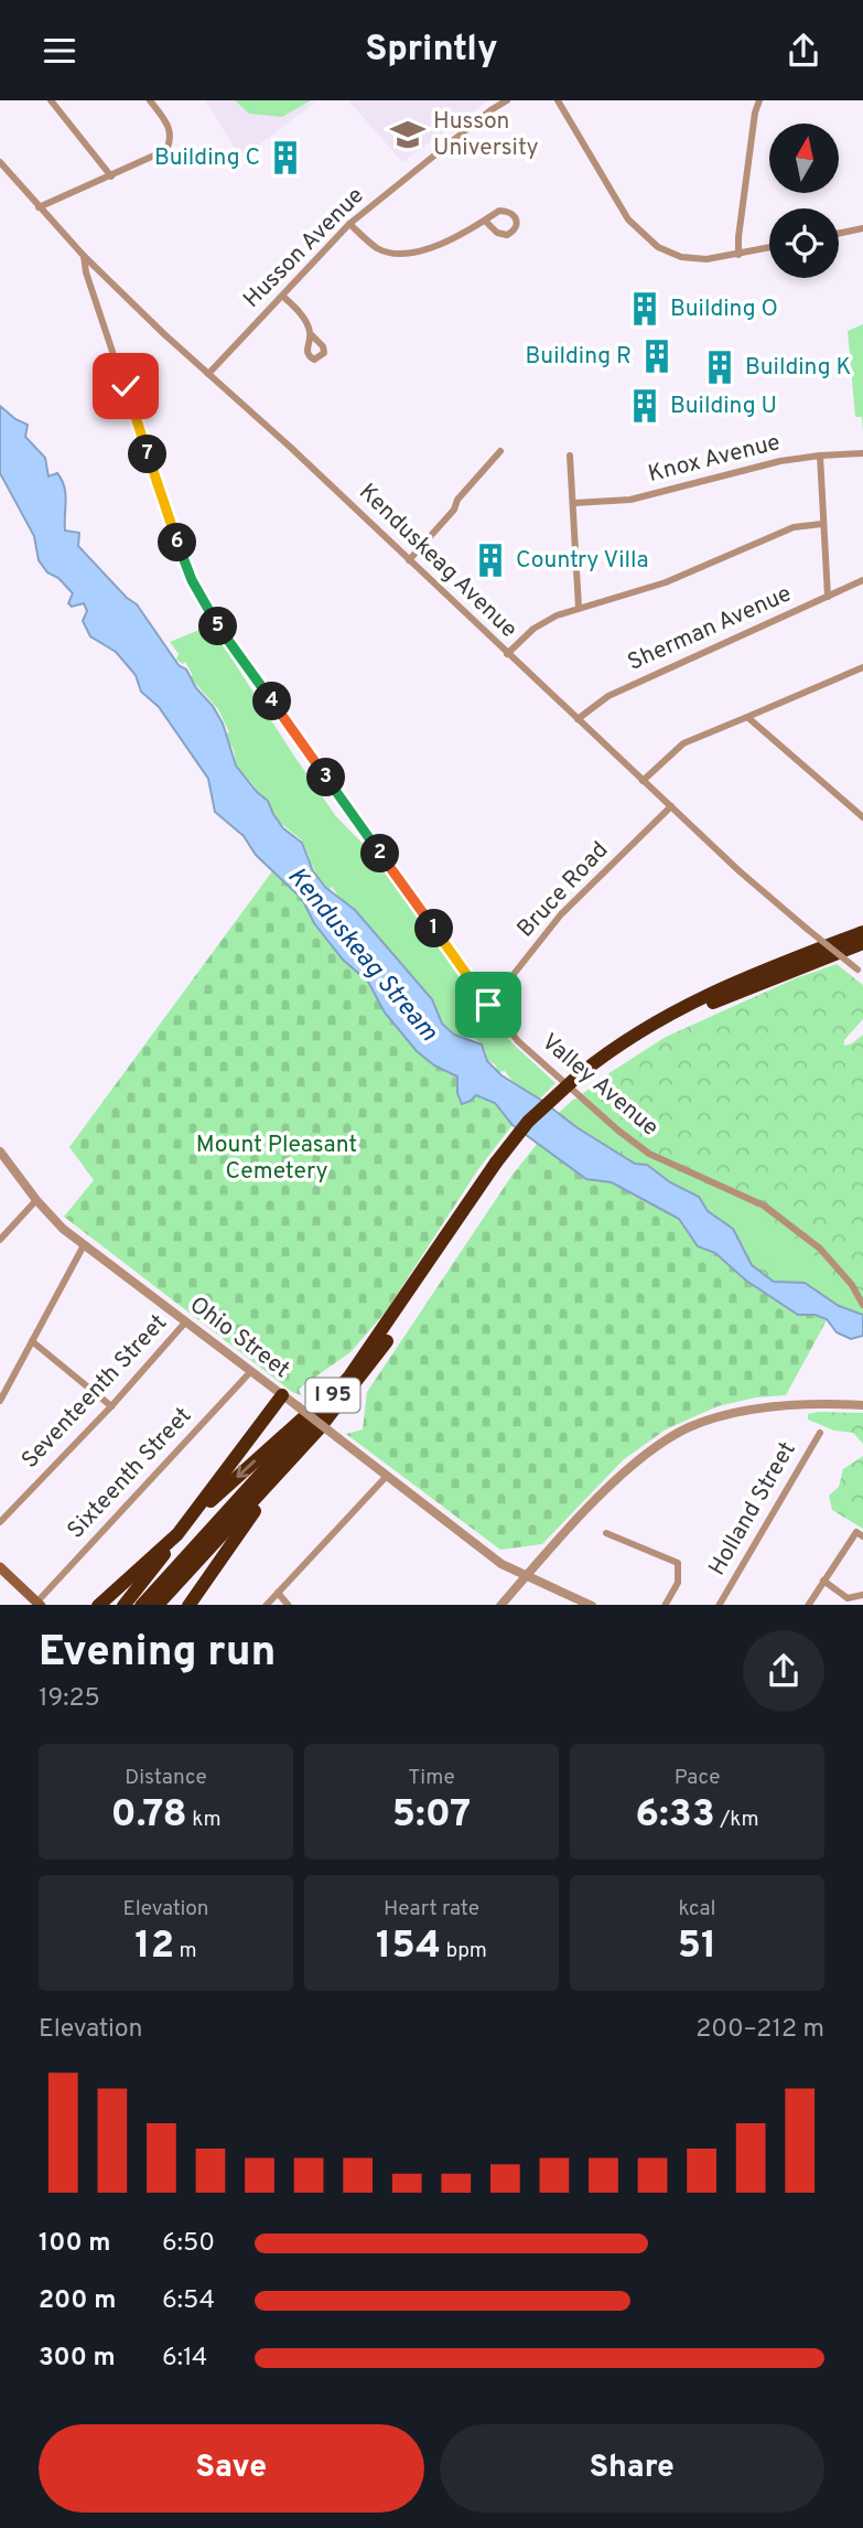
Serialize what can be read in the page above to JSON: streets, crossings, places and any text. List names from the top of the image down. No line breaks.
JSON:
{"streets":{"highway":["I 95"],"street":["Husson Avenue","Knox Avenue","Kenduskeag Avenue","Sherman Avenue","Bruce Road","Valley Avenue","Ohio Street","Seventeenth Street","Sixteenth Street","Holland Street"]},"crossings":[["Husson Avenue","Kenduskeag Avenue"],["Kenduskeag Avenue","Sherman Avenue"],["Kenduskeag Avenue","Bruce Road"],["Kenduskeag Avenue","Valley Avenue"],["Bruce Road","Valley Avenue"],["Ohio Street","Seventeenth Street"],["Ohio Street","Sixteenth Street"]],"water":["Kenduskeag Stream"],"parks":["Mount Pleasant Cemetery"],"places":{"school or university":["Husson University"],"building":["Building C","Building O","Building R","Building K","Building U","Country Villa"]},"north":"top","page":{"header":"Sprintly","pins":["7","6","5","4","3","2","1"],"heading":["Evening run","19:25"],"stats":[["Distance","0.78 km"],["Time","5:07"],["Pace","6:33 /km"],["Elevation","12 m"],["Heart rate","154 bpm"],["kcal","51"]],"chart":["Elevation","200–212 m"],"list":[{"name":"100 m","note":"6:50"},{"name":"200 m","note":"6:54"},{"name":"300 m","note":"6:14"}],"buttons":["Save","Share"]}}
